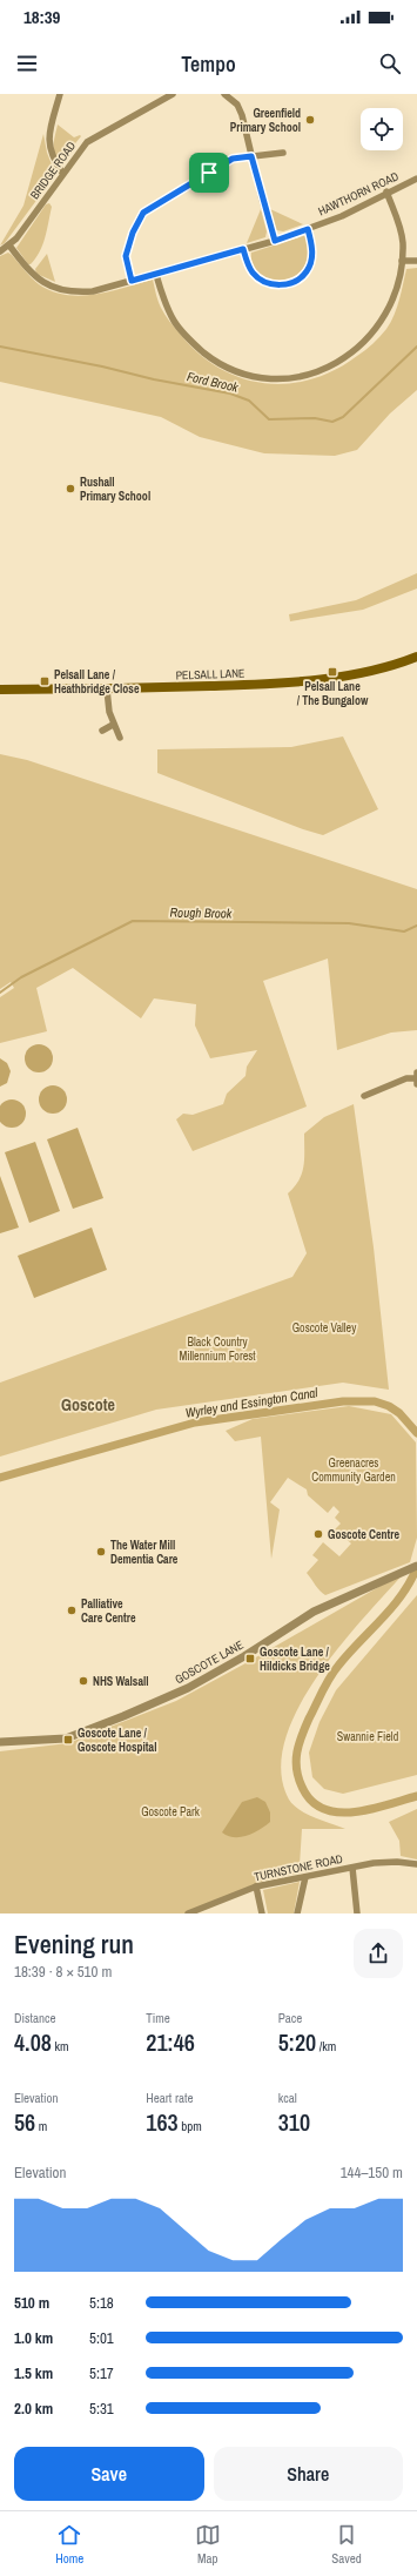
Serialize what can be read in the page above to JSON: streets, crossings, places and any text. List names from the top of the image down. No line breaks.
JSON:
{"streets":{"main road":["PELSALL LANE"],"street":["BRIDGE ROAD","HAWTHORN ROAD","GOSCOTE LANE","TURNSTONE ROAD"]},"crossings":[["BRIDGE ROAD","HAWTHORN ROAD"]],"districts":["Goscote"],"water":["Ford Brook","Rough Brook","Wyrley and Essington Canal"],"parks":["Goscote Valley","Black Country Millennium Forest","Greenacres Community Garden","Swannie Field","Goscote Park"],"places":{"other":["Greenfield Primary School","Rushall Primary School","Goscote Centre","The Water Mill Dementia Care","Palliative Care Centre","NHS Walsall"],"transit":["Pelsall Lane / The Bungalow","Pelsall Lane / Heathbridge Close","Goscote Lane / Hildicks Bridge","Goscote Lane / Goscote Hospital"]},"page":{"status":"18:39","header":"Tempo","heading":["Evening run","18:39 · 8 × 510 m"],"stats":[["Distance","4.08 km"],["Time","21:46"],["Pace","5:20 /km"],["Elevation","56 m"],["Heart rate","163 bpm"],["kcal","310"]],"chart":["Elevation","144–150 m"],"list":[{"name":"510 m","note":"5:18"},{"name":"1.0 km","note":"5:01"},{"name":"1.5 km","note":"5:17"},{"name":"2.0 km","note":"5:31"}],"buttons":["Save","Share"],"tabs":["Home","Map","Saved"]}}
